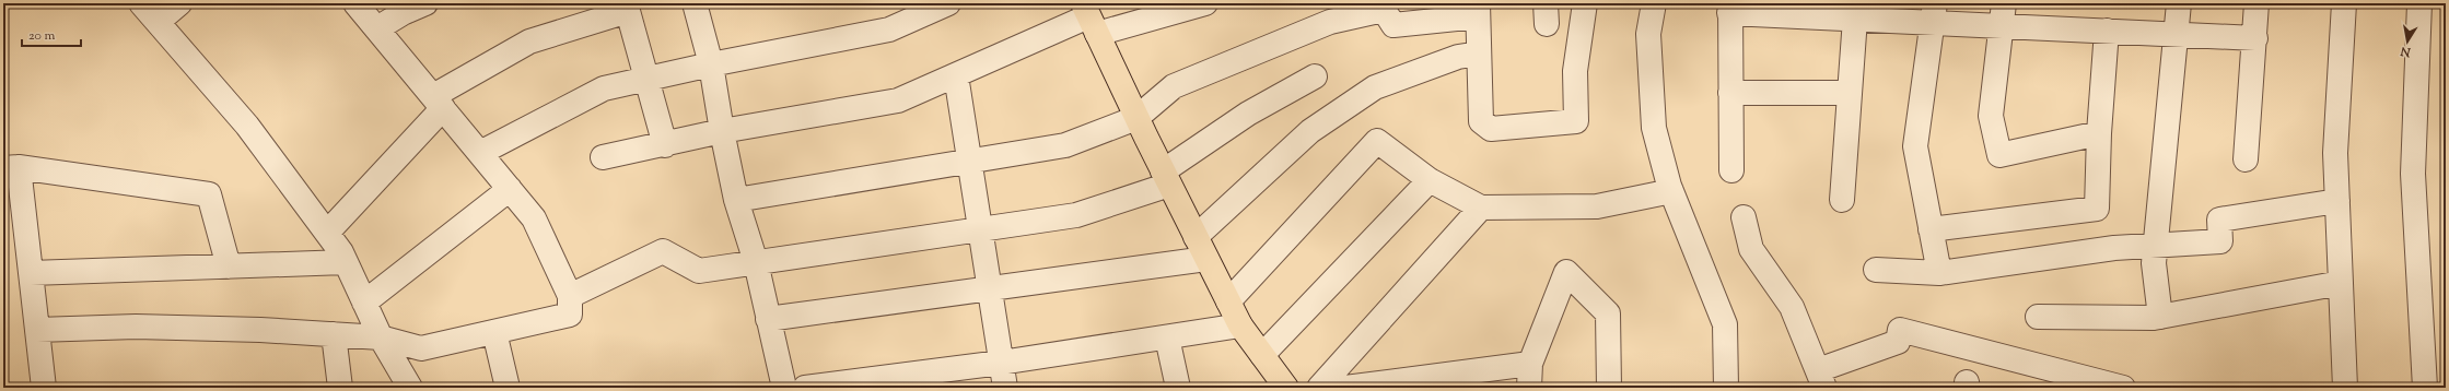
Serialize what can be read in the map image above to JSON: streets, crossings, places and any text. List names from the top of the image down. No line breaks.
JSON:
{"scale_bar":"20 m","north":"bottom"}
